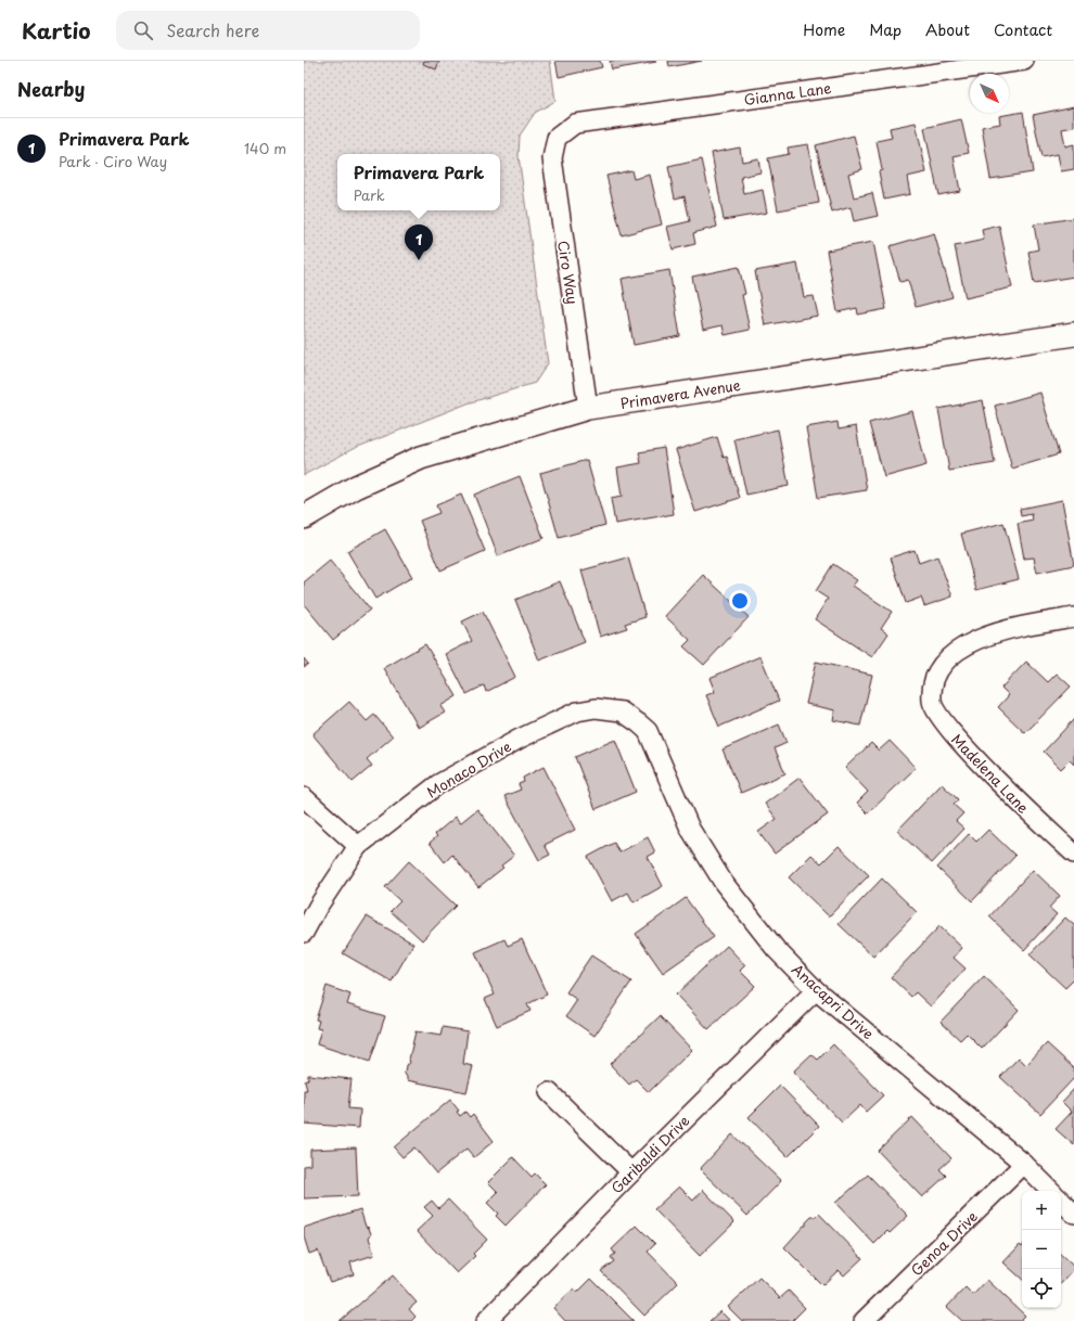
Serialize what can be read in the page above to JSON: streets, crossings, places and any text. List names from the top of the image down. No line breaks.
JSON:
{"streets":{"street":["Gianna Lane","Ciro Way","Primavera Avenue","Monaco Drive","Madelena Lane","Anacapri Drive","Garibaldi Drive","Genoa Drive"]},"crossings":[["Gianna Lane","Ciro Way"],["Ciro Way","Primavera Avenue"],["Monaco Drive","Anacapri Drive"],["Anacapri Drive","Garibaldi Drive"],["Anacapri Drive","Genoa Drive"]],"north":"bottom right","page":{"header":"Kartio","search":"Search here","nav":["Home","Map","About","Contact"],"heading":"Nearby","list":[{"mark":"1","name":"Primavera Park","note":"Park · Ciro Way","value":"140 m"}],"popup":["Primavera Park","Park"],"pins":"1","map_buttons":["+","−"]}}
